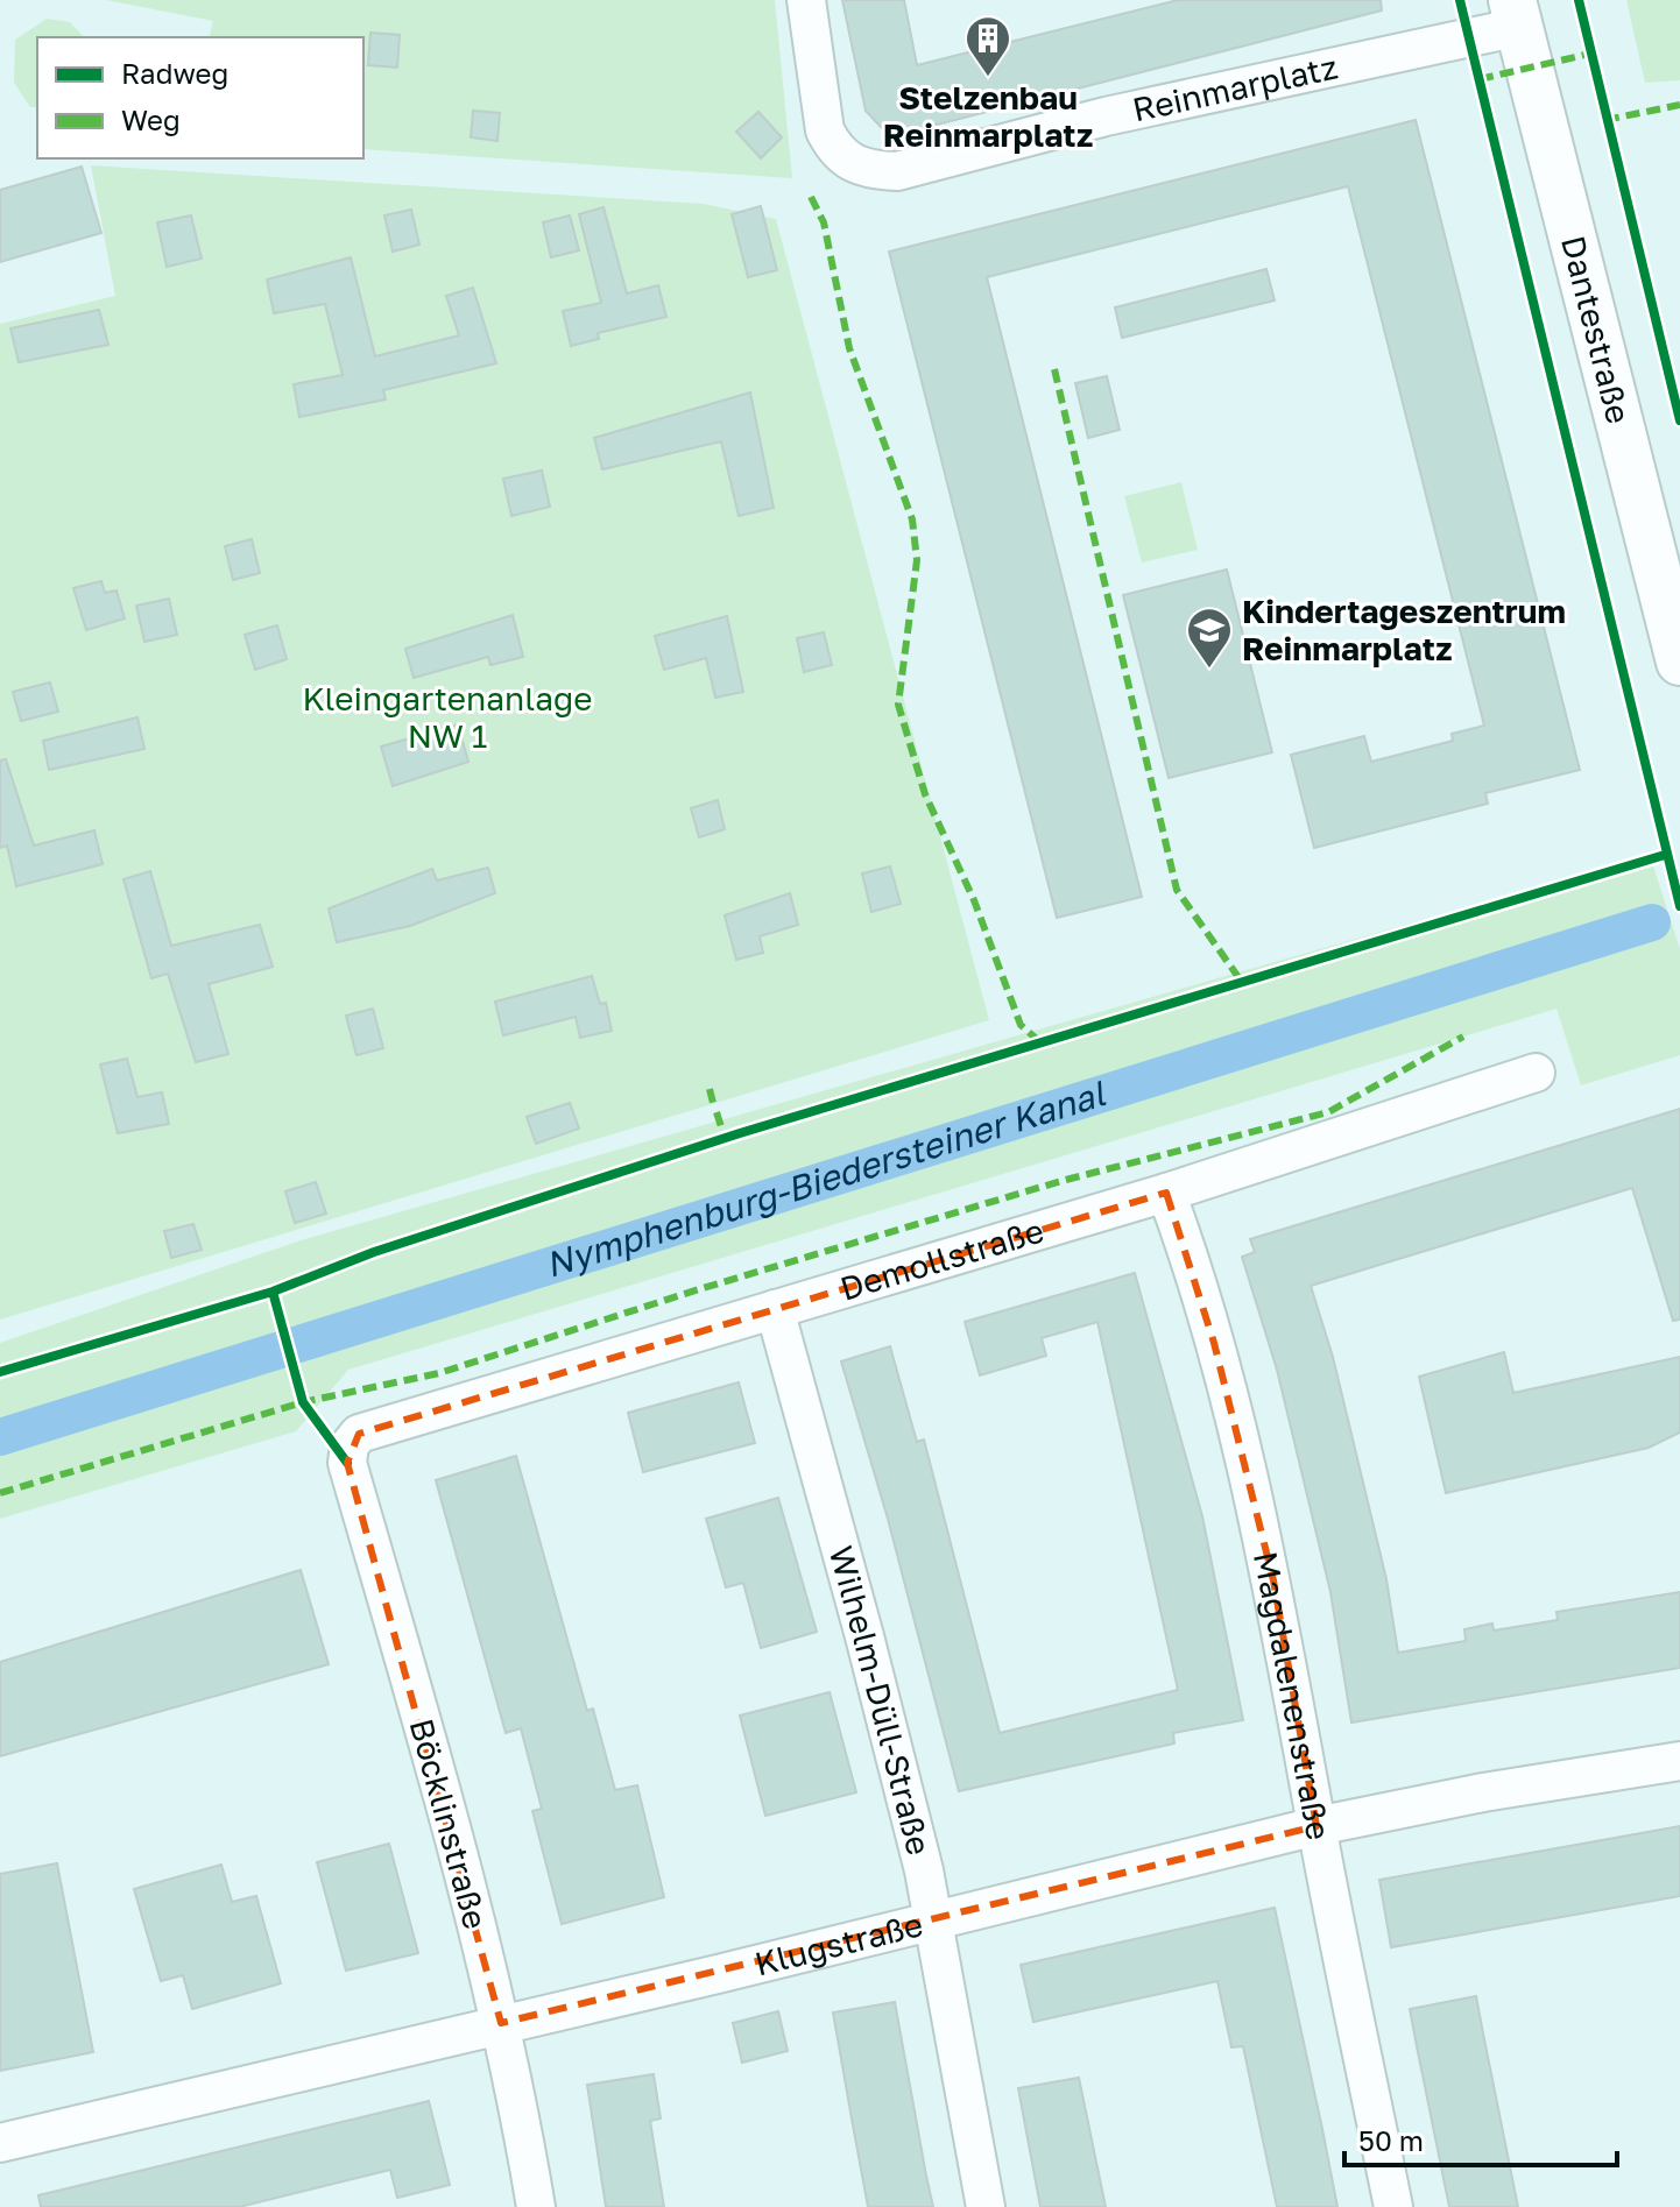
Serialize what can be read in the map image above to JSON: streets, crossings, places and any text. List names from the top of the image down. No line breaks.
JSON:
{"streets":{"street":["Reinmarplatz","Dantestraße","Demollstraße","Magdalenenstraße","Wilhelm-Düll-Straße","Böcklinstraße","Klugstraße"]},"crossings":[["Reinmarplatz","Dantestraße"],["Demollstraße","Magdalenenstraße"],["Demollstraße","Wilhelm-Düll-Straße"],["Demollstraße","Böcklinstraße"],["Magdalenenstraße","Klugstraße"],["Wilhelm-Düll-Straße","Klugstraße"],["Böcklinstraße","Klugstraße"]],"water":["Nymphenburg-Biedersteiner Kanal"],"parks":["Kleingartenanlage NW 1"],"places":{"building":["Stelzenbau Reinmarplatz"],"school or university":["Kindertageszentrum Reinmarplatz"]},"legend":["Radweg","Weg"],"scale_bar":"50 m"}
